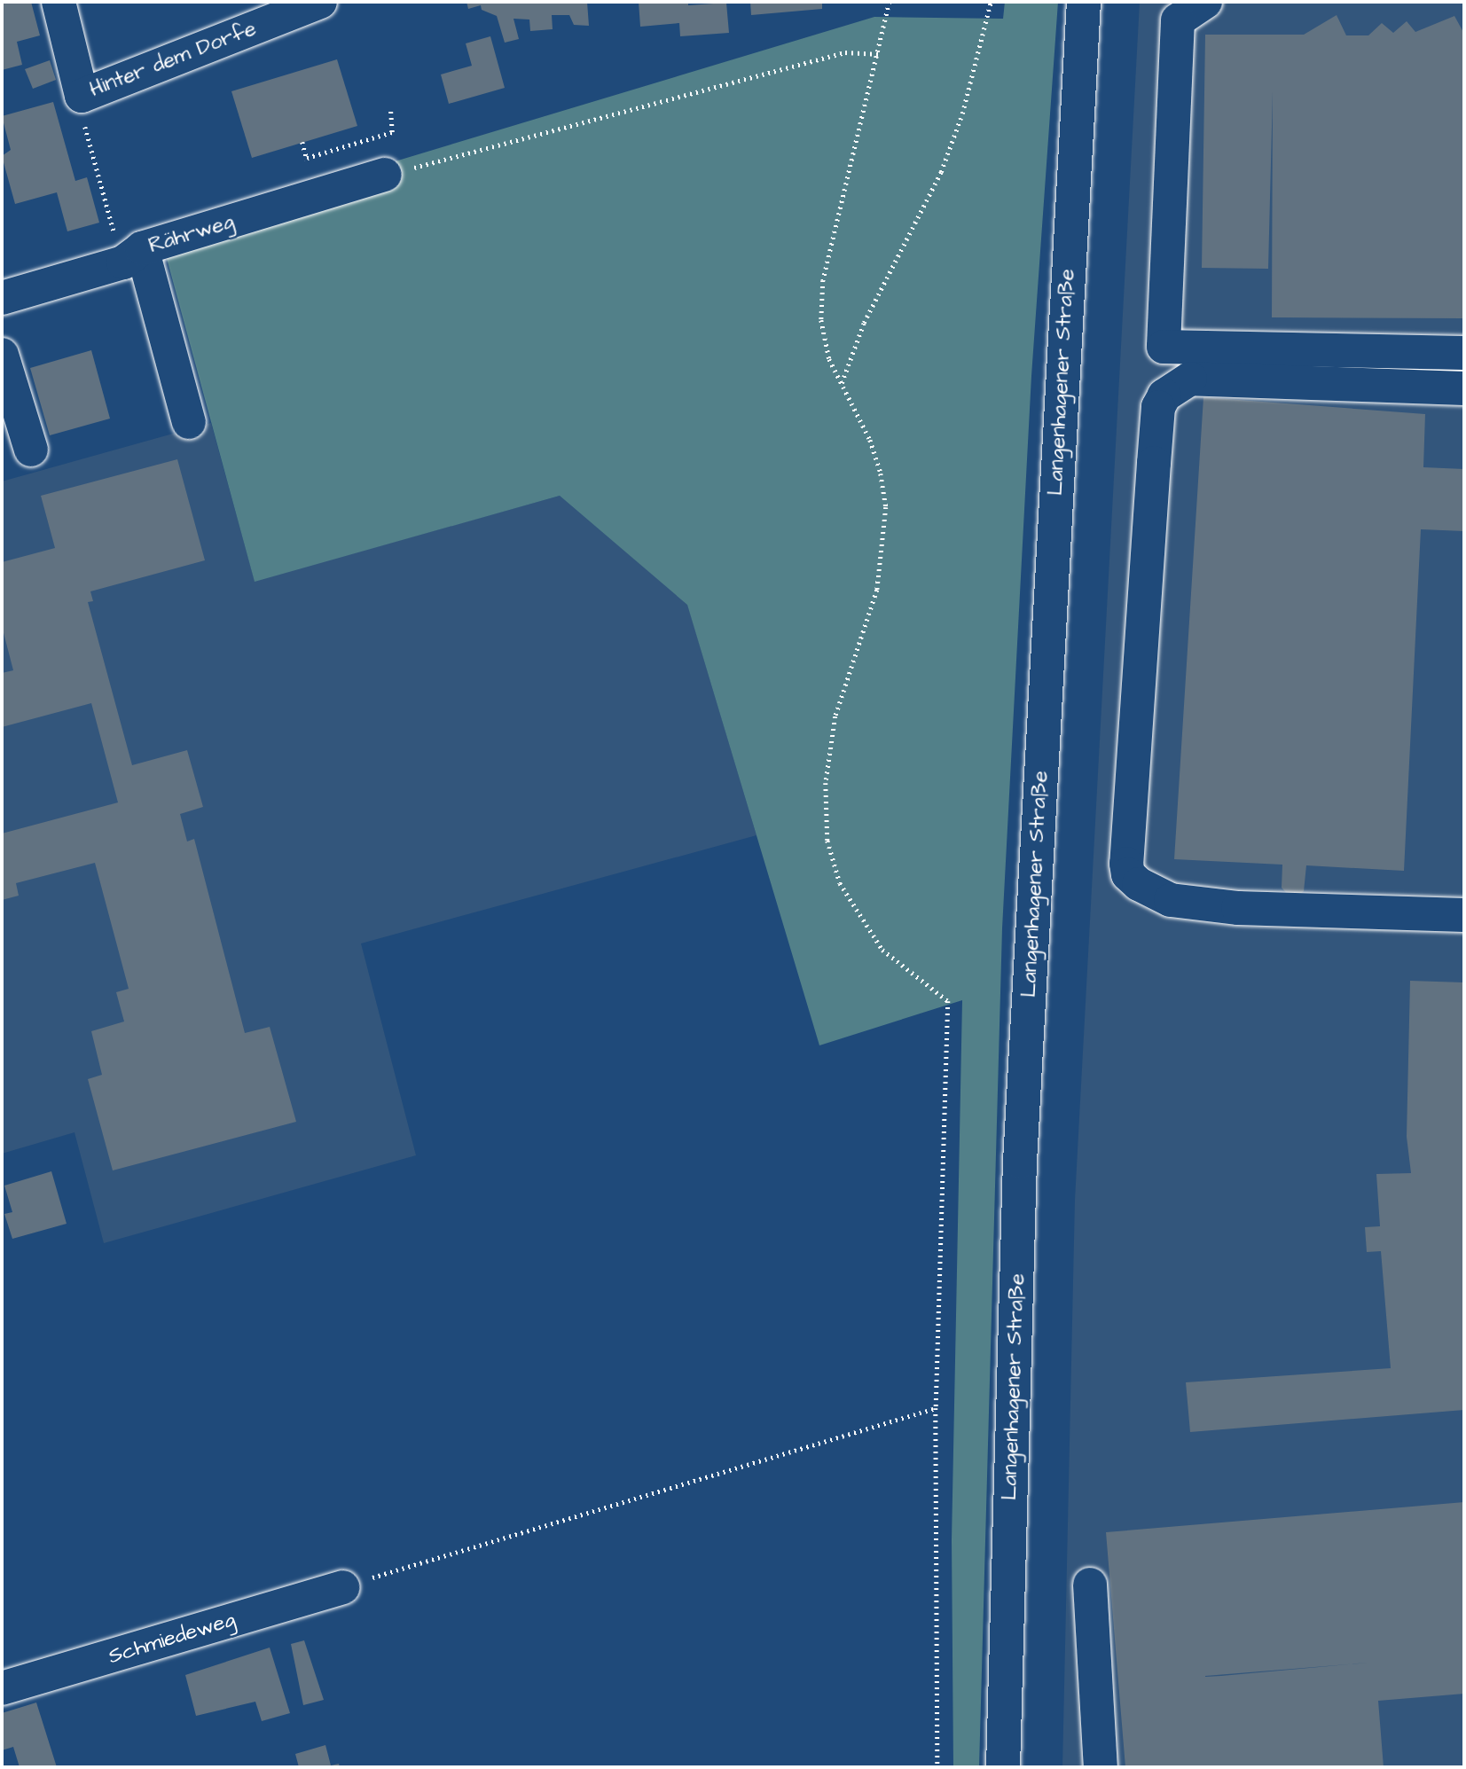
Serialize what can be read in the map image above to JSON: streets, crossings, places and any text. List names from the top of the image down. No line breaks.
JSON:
{"streets":{"main road":["Hinter dem Dorfe","Rährweg","Langenhagener Straße","Schmiedeweg"]}}
